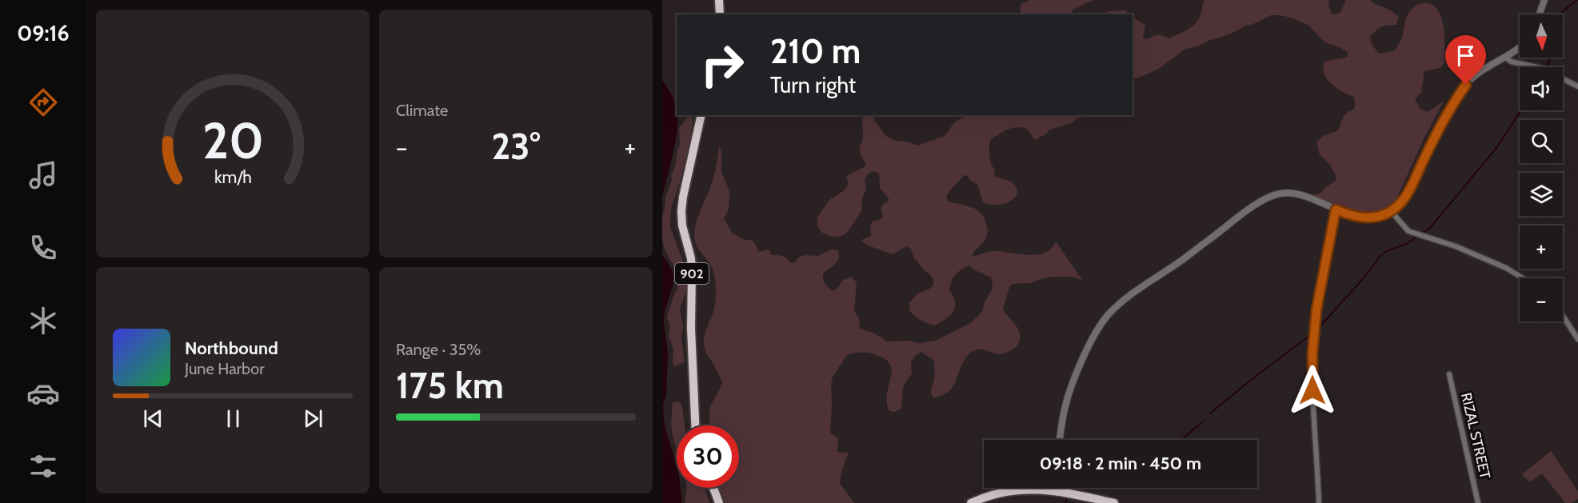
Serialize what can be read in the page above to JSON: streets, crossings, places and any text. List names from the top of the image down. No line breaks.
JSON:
{"streets":{"highway":["902"],"street":["RIZAL STREET"]},"north":"bottom","page":{"tabs":"09:16","tile":["Climate",["Range · 35%","175 km"]],"map_buttons":["+","−"],"turn":["210 m","Turn right"],"heat":["−","23°","+"],"song":["Northbound","June Harbor"],"limit":"30","trip":"09:18 · 2 min · 450 m","gauge":["20","km/h"]}}
